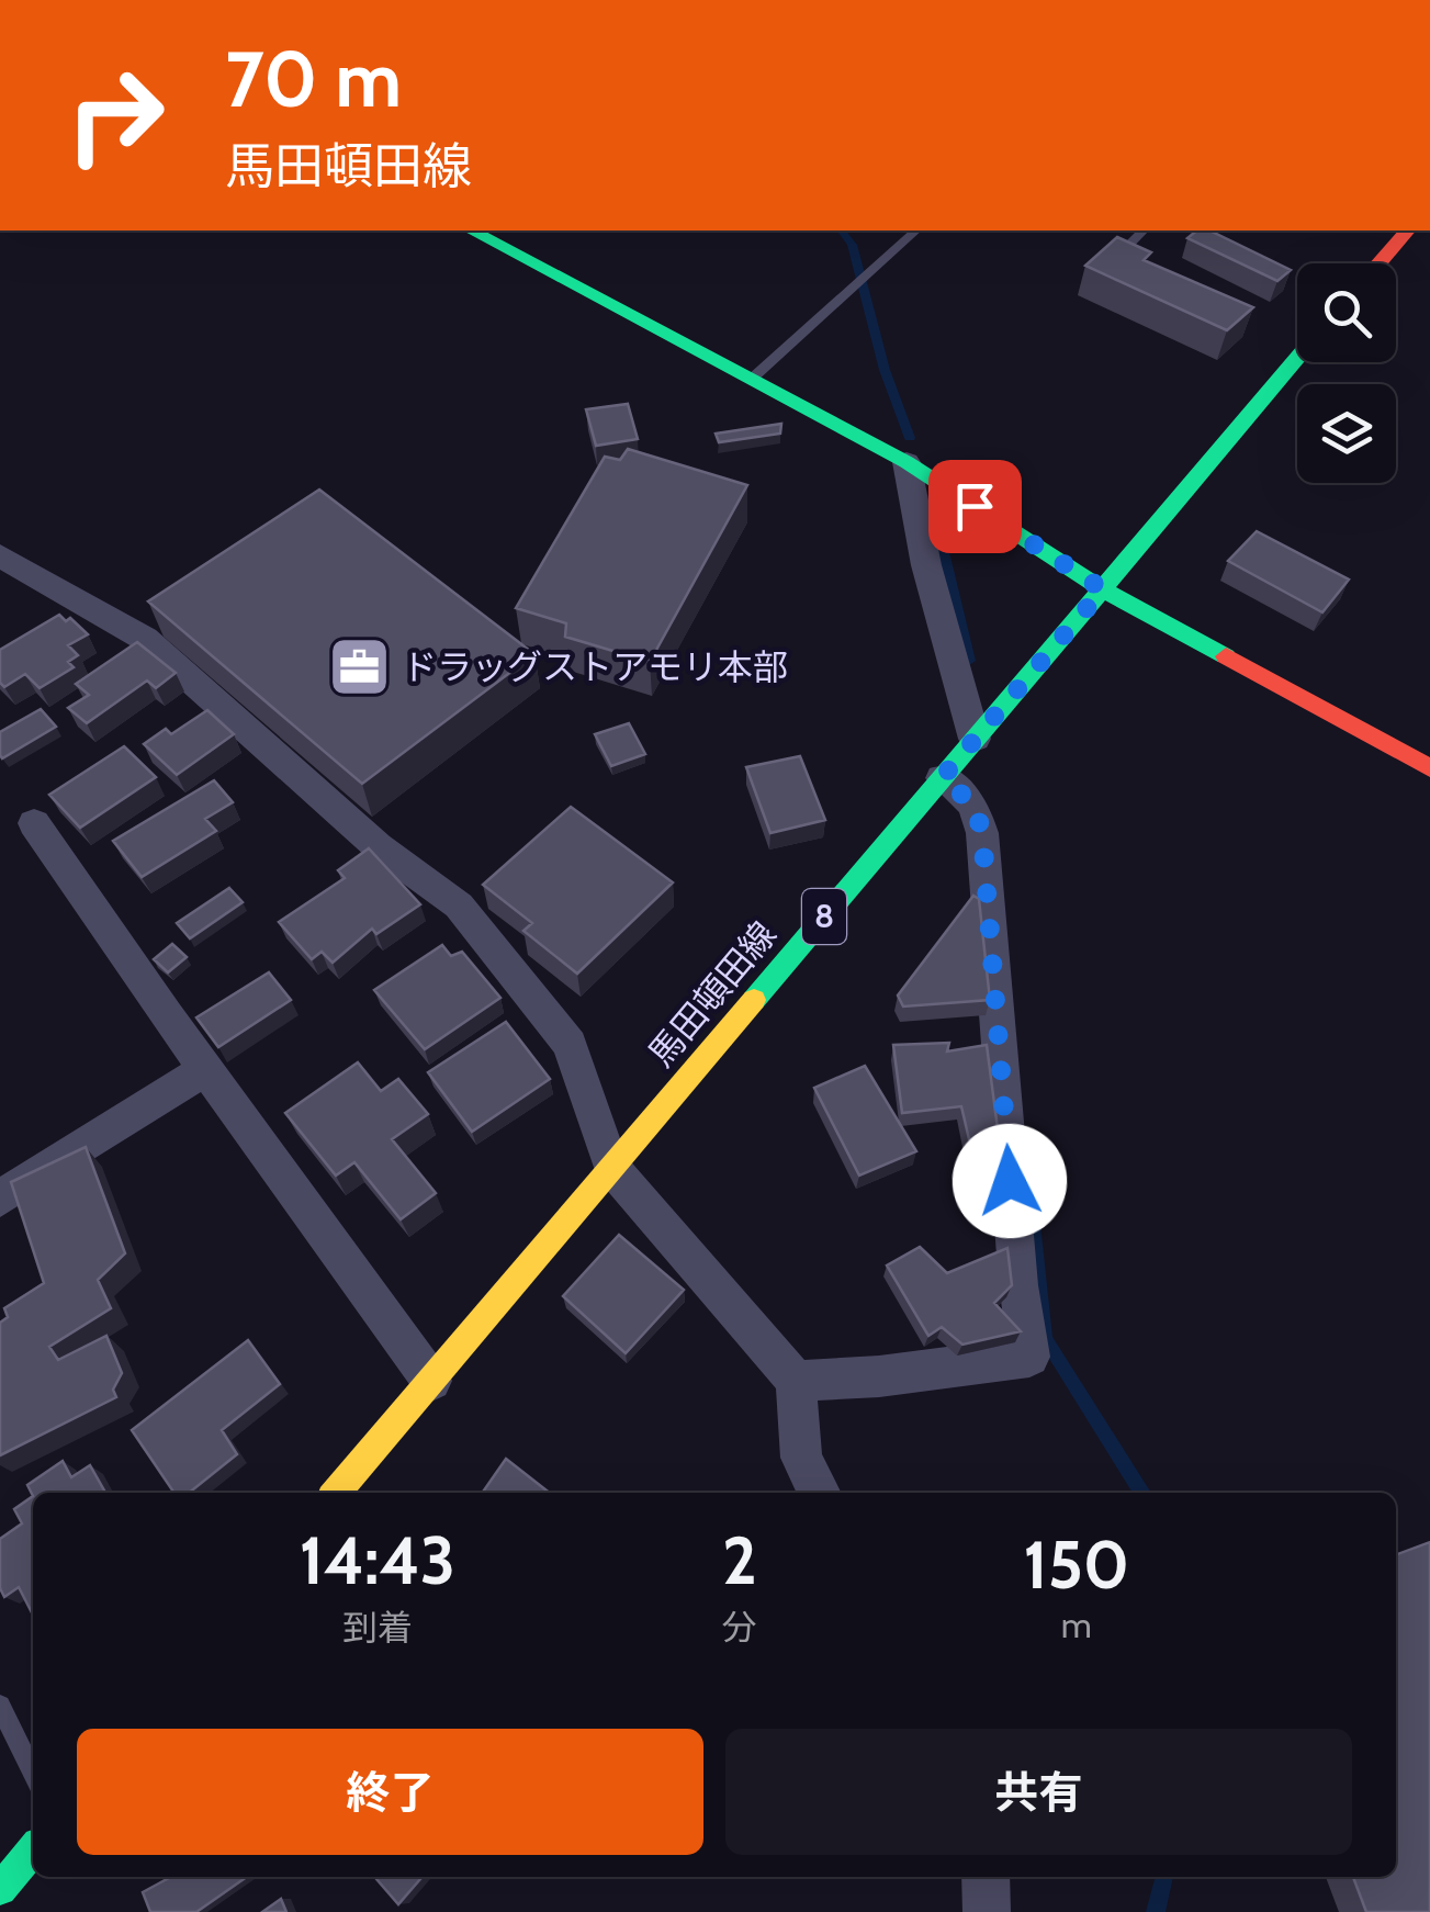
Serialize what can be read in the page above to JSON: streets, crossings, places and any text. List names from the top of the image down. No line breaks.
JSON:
{"streets":{"main road":["8","馬田頓田線"]},"places":{"office":["ドラッグストアモリ本部"]},"page":{"turn":["70 m","馬田頓田線"],"eta":["14:43","到着","2","分","150","m"],"buttons":["終了","共有"]}}
